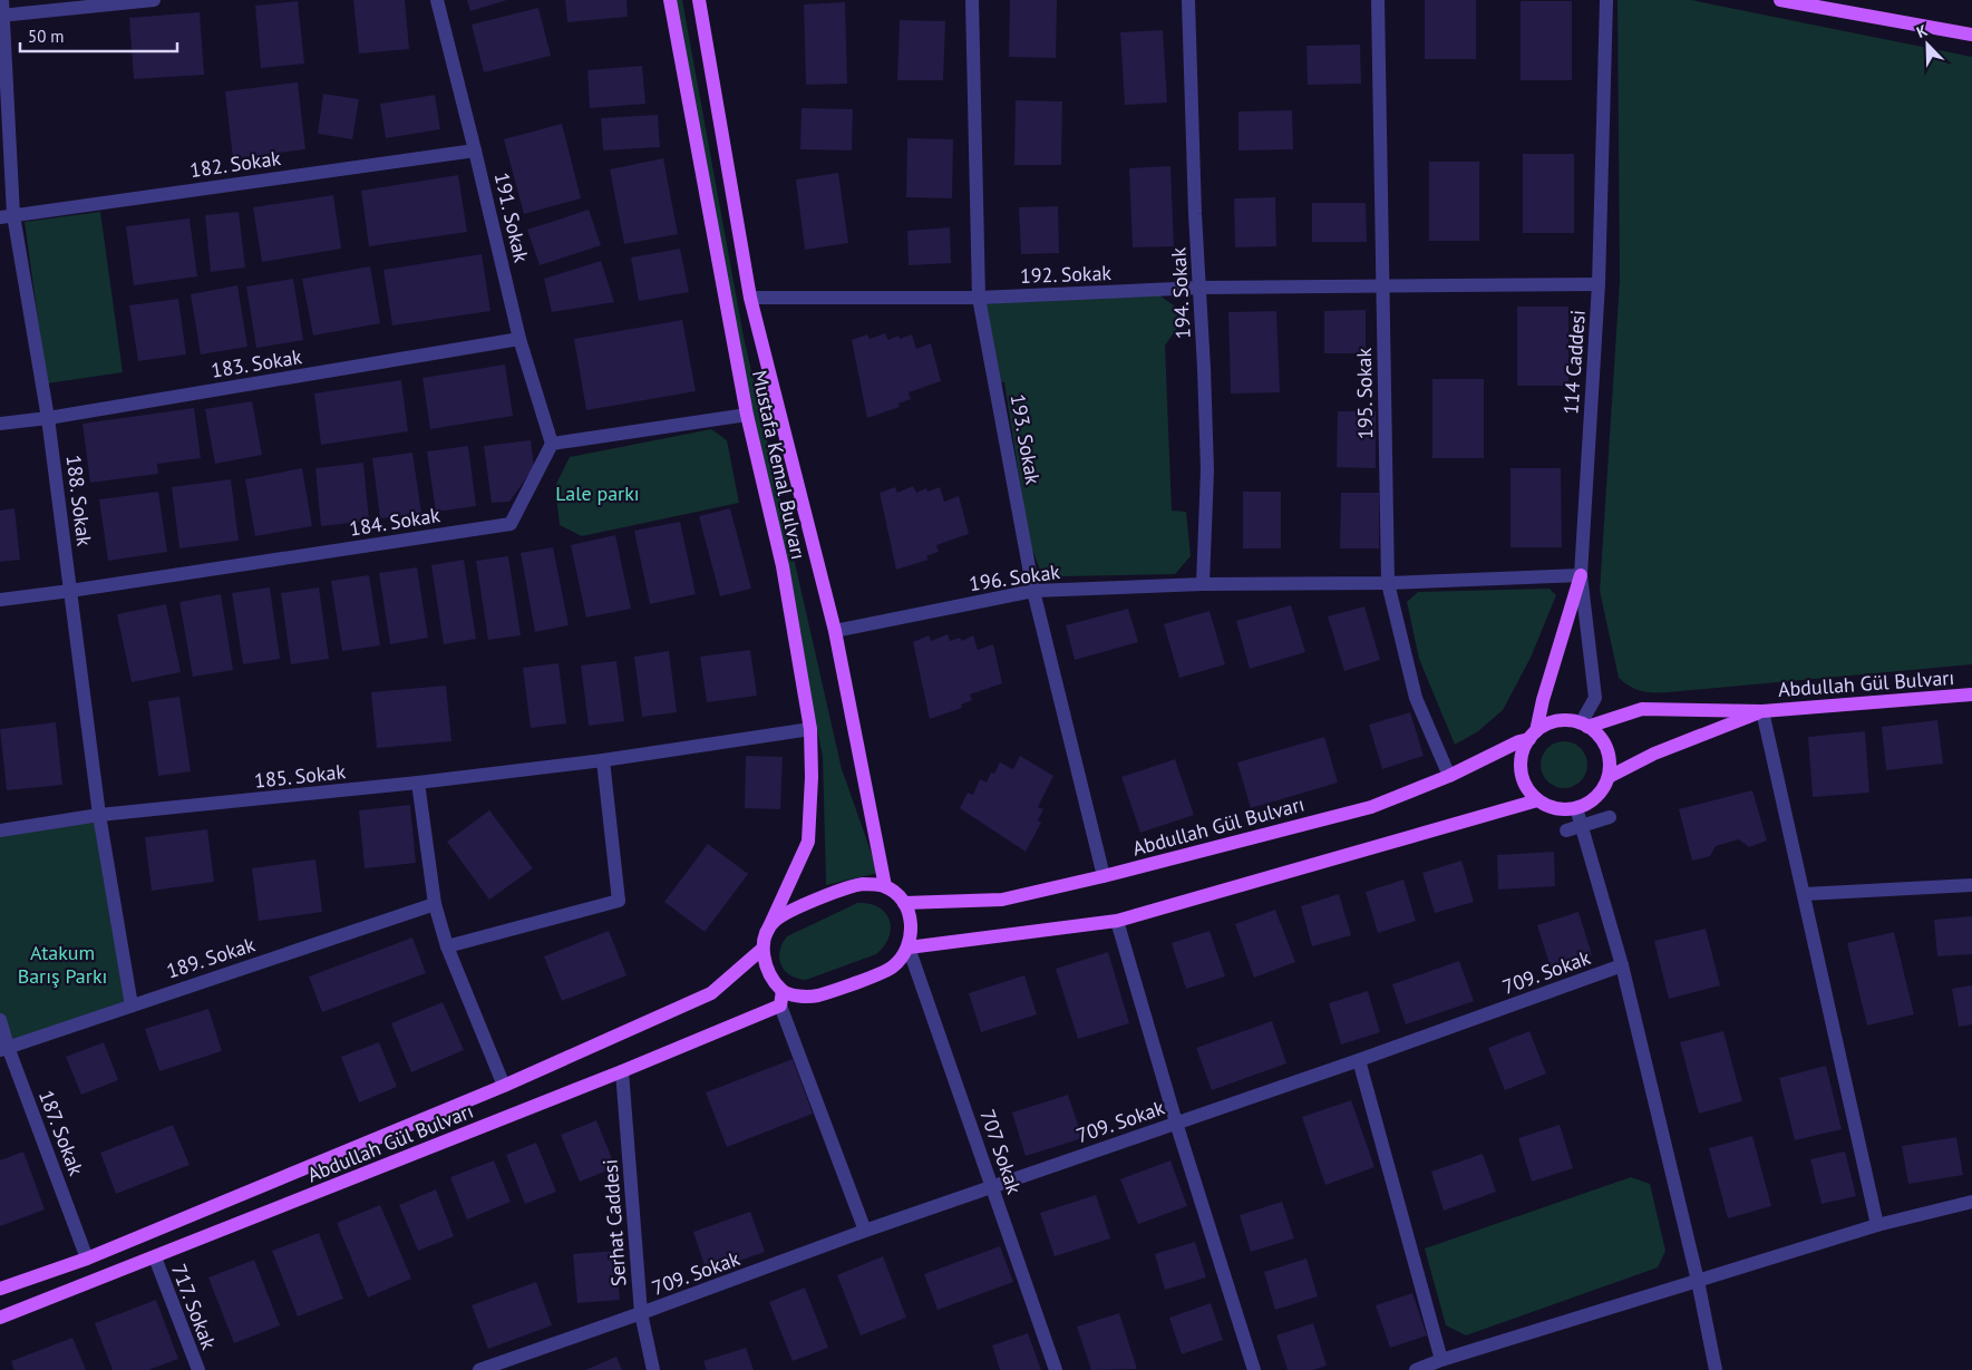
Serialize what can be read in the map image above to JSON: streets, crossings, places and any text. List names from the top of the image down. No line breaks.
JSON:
{"streets":{"main road":["Mustafa Kemal Bulvarı","Abdullah Gül Bulvarı"],"street":["182. Sokak","191. Sokak","192. Sokak","194. Sokak","114 Caddesi","183. Sokak","195. Sokak","193. Sokak","188. Sokak","184. Sokak","196. Sokak","185. Sokak","189. Sokak","709. Sokak","187. Sokak","707 Sokak","Serhat Caddesi","717. Sokak"]},"crossings":[["182. Sokak","191. Sokak"],["182. Sokak","188. Sokak"],["191. Sokak","183. Sokak"],["191. Sokak","184. Sokak"],["192. Sokak","194. Sokak"],["192. Sokak","114 Caddesi"],["192. Sokak","195. Sokak"],["192. Sokak","193. Sokak"],["192. Sokak","Mustafa Kemal Bulvarı"],["194. Sokak","196. Sokak"],["114 Caddesi","196. Sokak"],["114 Caddesi","Abdullah Gül Bulvarı"],["114 Caddesi","709. Sokak"],["183. Sokak","188. Sokak"],["195. Sokak","196. Sokak"],["195. Sokak","Abdullah Gül Bulvarı"],["193. Sokak","196. Sokak"],["193. Sokak","Abdullah Gül Bulvarı"],["Mustafa Kemal Bulvarı","196. Sokak"],["Mustafa Kemal Bulvarı","Abdullah Gül Bulvarı"],["Mustafa Kemal Bulvarı","185. Sokak"],["Mustafa Kemal Bulvarı","707 Sokak"],["188. Sokak","184. Sokak"],["188. Sokak","185. Sokak"],["188. Sokak","189. Sokak"],["Abdullah Gül Bulvarı","709. Sokak"],["Abdullah Gül Bulvarı","187. Sokak"],["Abdullah Gül Bulvarı","707 Sokak"],["Abdullah Gül Bulvarı","Serhat Caddesi"],["Abdullah Gül Bulvarı","717. Sokak"],["189. Sokak","187. Sokak"],["709. Sokak","707 Sokak"],["709. Sokak","Serhat Caddesi"]],"parks":["Lale parkı","Atakum Barış Parkı"],"scale_bar":"50 m","north":"top left"}
